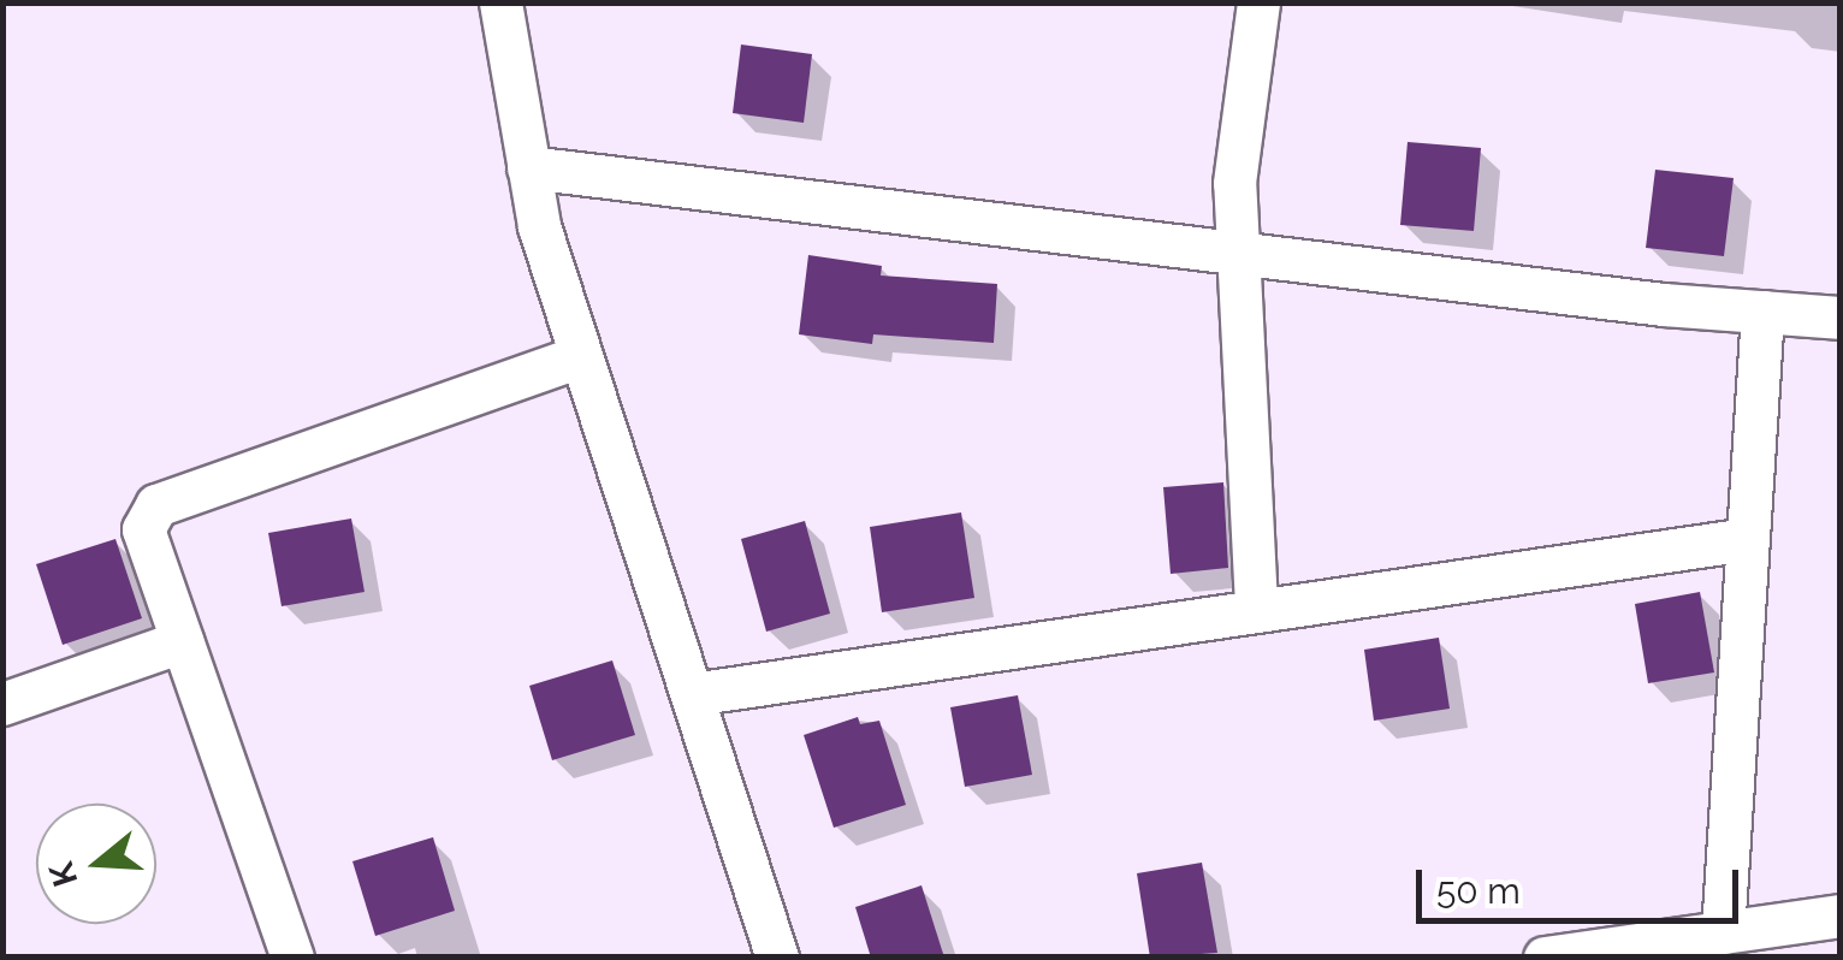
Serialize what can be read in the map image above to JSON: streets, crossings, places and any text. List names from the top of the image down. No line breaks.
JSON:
{"scale_bar":"50 m","north":"left"}
